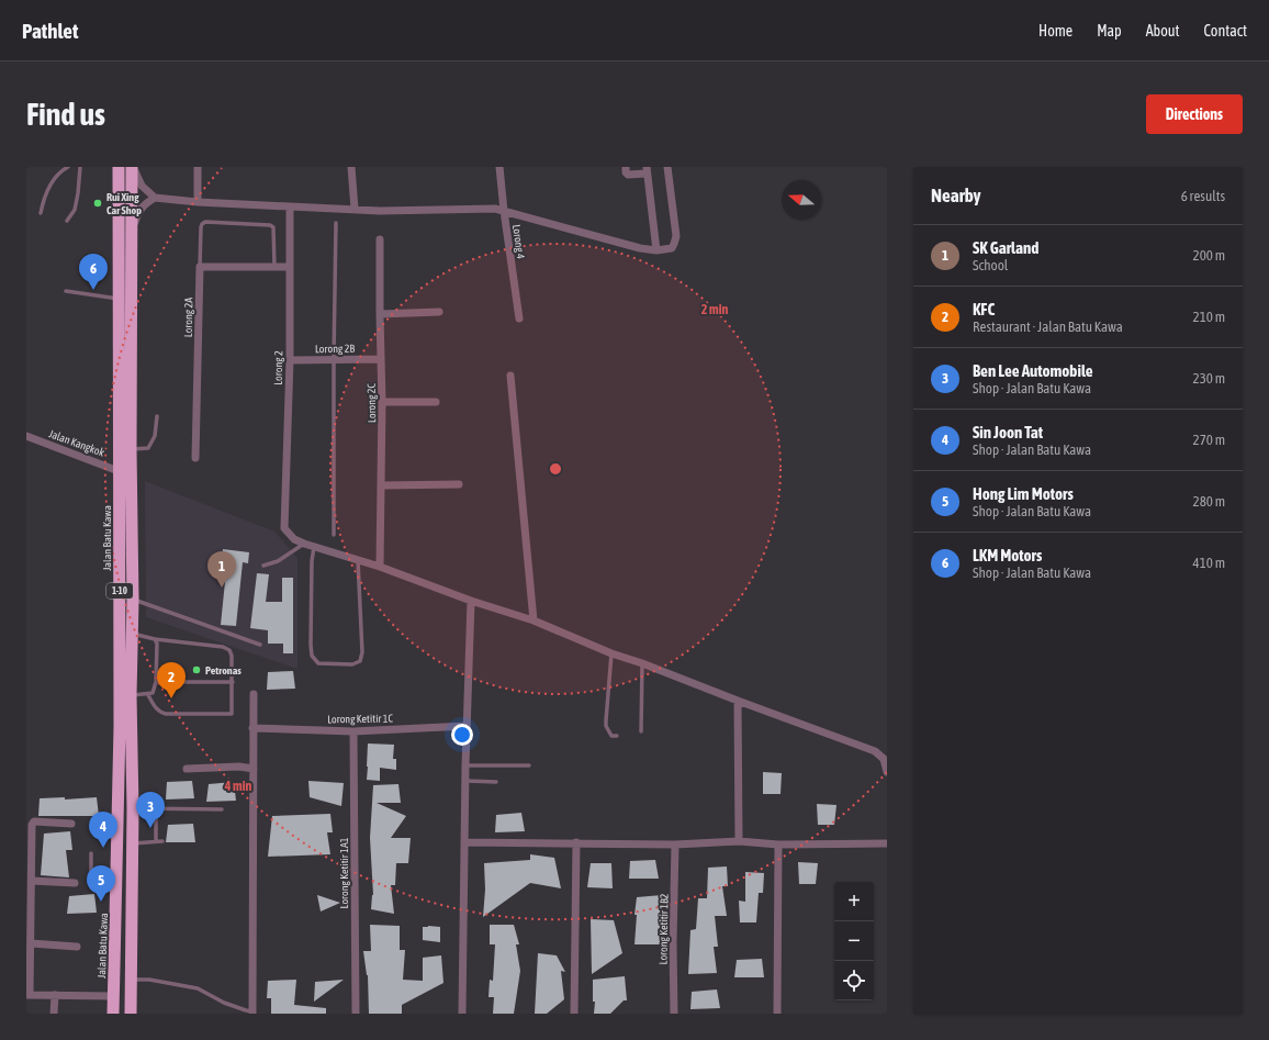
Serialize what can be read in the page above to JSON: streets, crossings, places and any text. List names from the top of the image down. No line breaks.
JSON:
{"streets":{"highway":["Jalan Batu Kawa","1-10"],"street":["Lorong 4","Lorong 2A","Lorong 2B","Lorong 2","Lorong 2C","Jalan Kangkok","Lorong Ketitir 1C","Lorong Ketitir 1A1","Lorong Ketitir 1B2"]},"crossings":[["Lorong 2B","Lorong 2"],["Lorong 2B","Lorong 2C"],["Jalan Kangkok","Jalan Batu Kawa"],["Lorong Ketitir 1C","Lorong Ketitir 1A1"]],"places":["Rui Xing Car Shop","Petronas"],"north":"left","page":{"header":"Pathlet","nav":["Home","Map","About","Contact"],"buttons":"Directions","title":"Find us","heading":["Nearby","6 results"],"list":[{"mark":"1","name":"SK Garland","note":"School","value":"200 m"},{"mark":"2","name":"KFC","note":"Restaurant · Jalan Batu Kawa","value":"210 m"},{"mark":"3","name":"Ben Lee Automobile","note":"Shop · Jalan Batu Kawa","value":"230 m"},{"mark":"4","name":"Sin Joon Tat","note":"Shop · Jalan Batu Kawa","value":"270 m"},{"mark":"5","name":"Hong Lim Motors","note":"Shop · Jalan Batu Kawa","value":"280 m"},{"mark":"6","name":"LKM Motors","note":"Shop · Jalan Batu Kawa","value":"410 m"}],"pins":["6","1","2","3","4","5"],"map_buttons":["+","−"]},"rings":["2 min","4 min"]}
